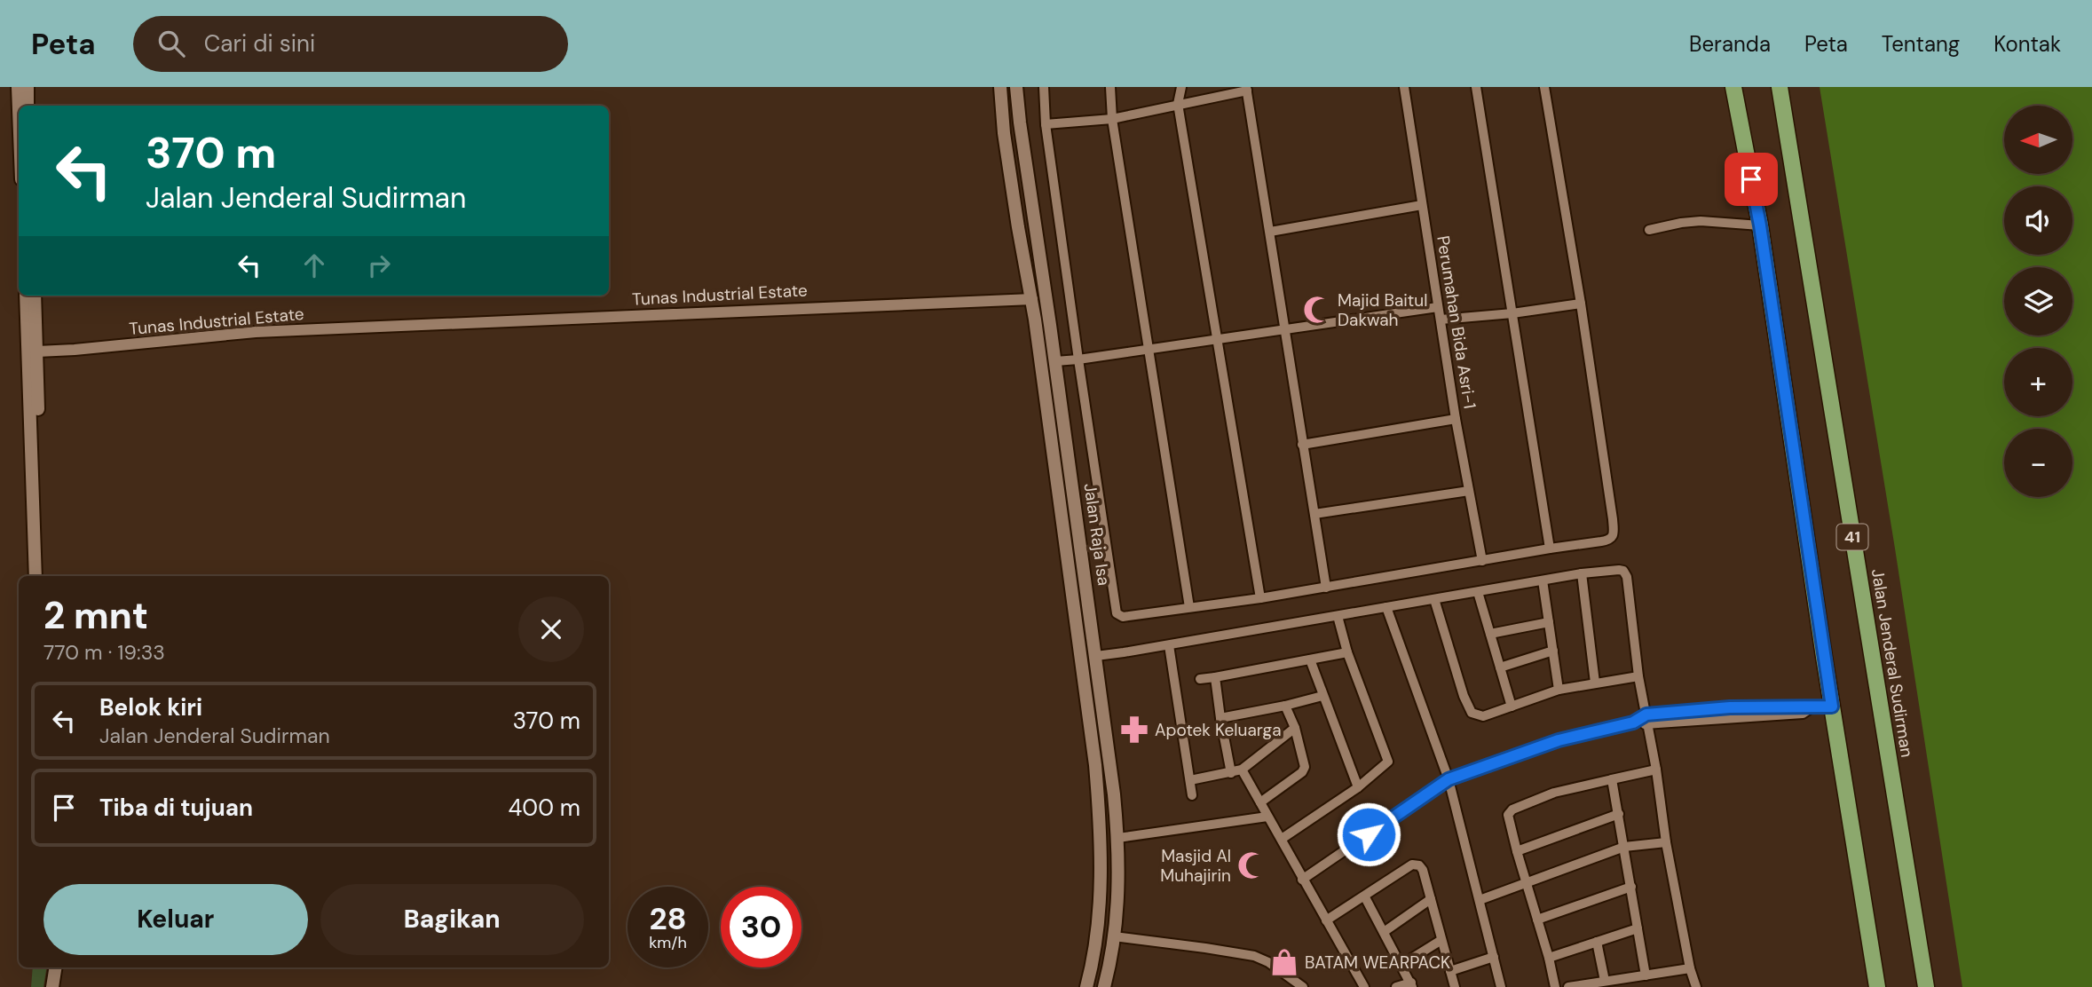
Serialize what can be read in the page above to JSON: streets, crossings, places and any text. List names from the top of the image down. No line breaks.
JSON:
{"streets":{"highway":["41","Jalan Jenderal Sudirman"],"main road":["Jalan Raja Isa"],"street":["Tunas Industrial Estate","Perumahan Bida Asri-1"]},"crossings":[["Tunas Industrial Estate","Jalan Raja Isa"]],"places":{"mosque":["Majid Baitul Dakwah","Masjid Al Muhajirin"],"pharmacy":["Apotek Keluarga"],"shop":["BATAM WEARPACK"]},"north":"left","page":{"header":"Peta","search":"Cari di sini","nav":["Beranda","Peta","Tentang","Kontak"],"map_buttons":["+","−"],"turn":["370 m","Jalan Jenderal Sudirman"],"heading":["2 mnt","770 m · 19:33"],"list":[{"name":"Belok kiri","note":"Jalan Jenderal Sudirman","value":"370 m"},{"name":"Tiba di tujuan","value":"400 m"}],"buttons":["Keluar","Bagikan"],"speed":"28 km/h","limit":"30"}}
